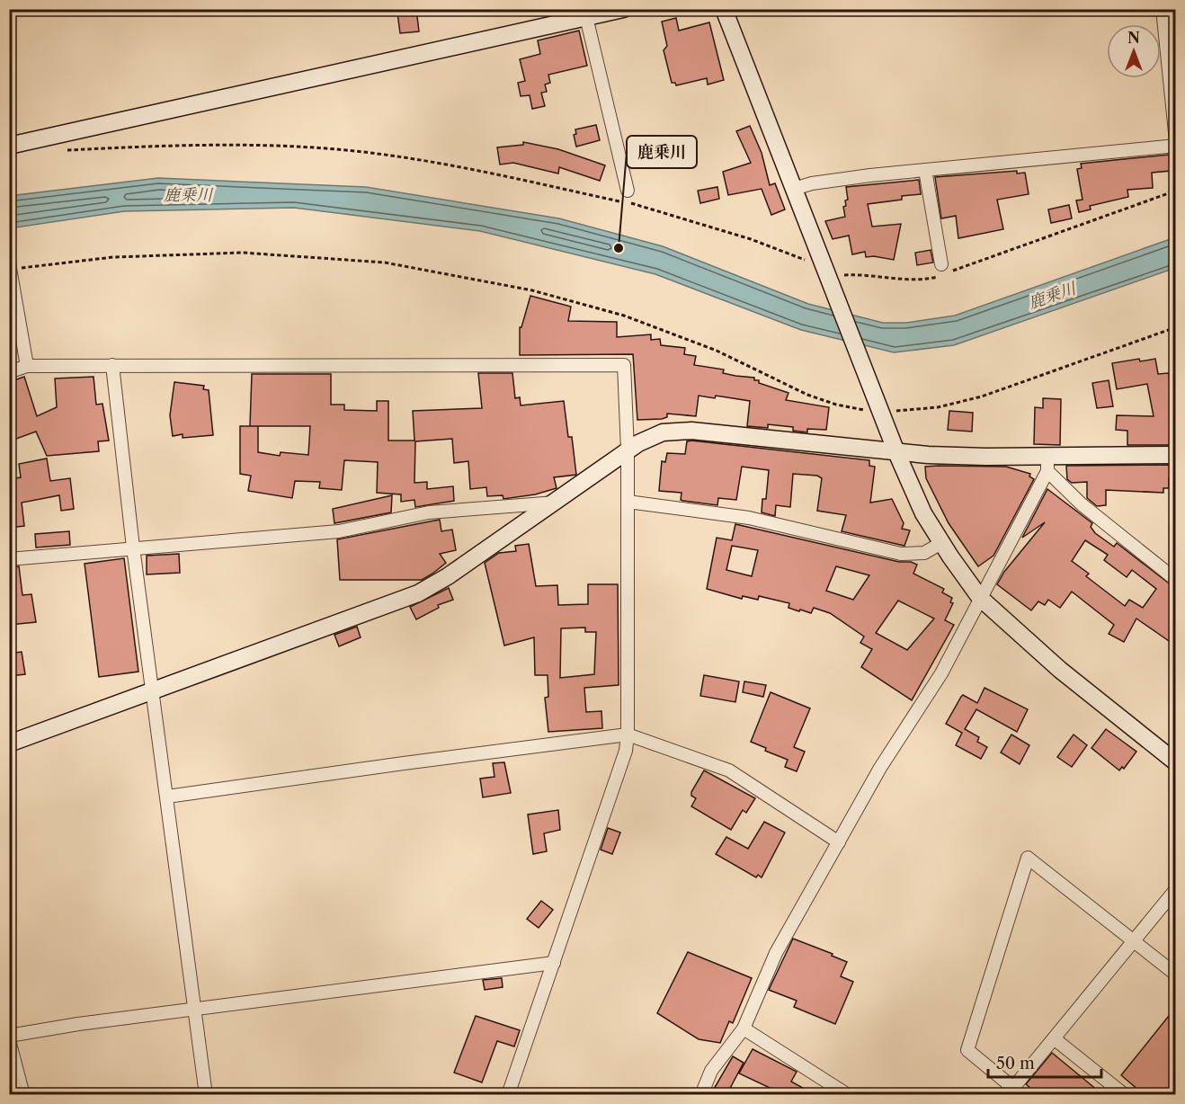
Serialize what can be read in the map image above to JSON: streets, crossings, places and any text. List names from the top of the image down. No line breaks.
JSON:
{"water":["鹿乗川"],"places":["鹿乗川"],"scale_bar":"50 m","north":"top"}
